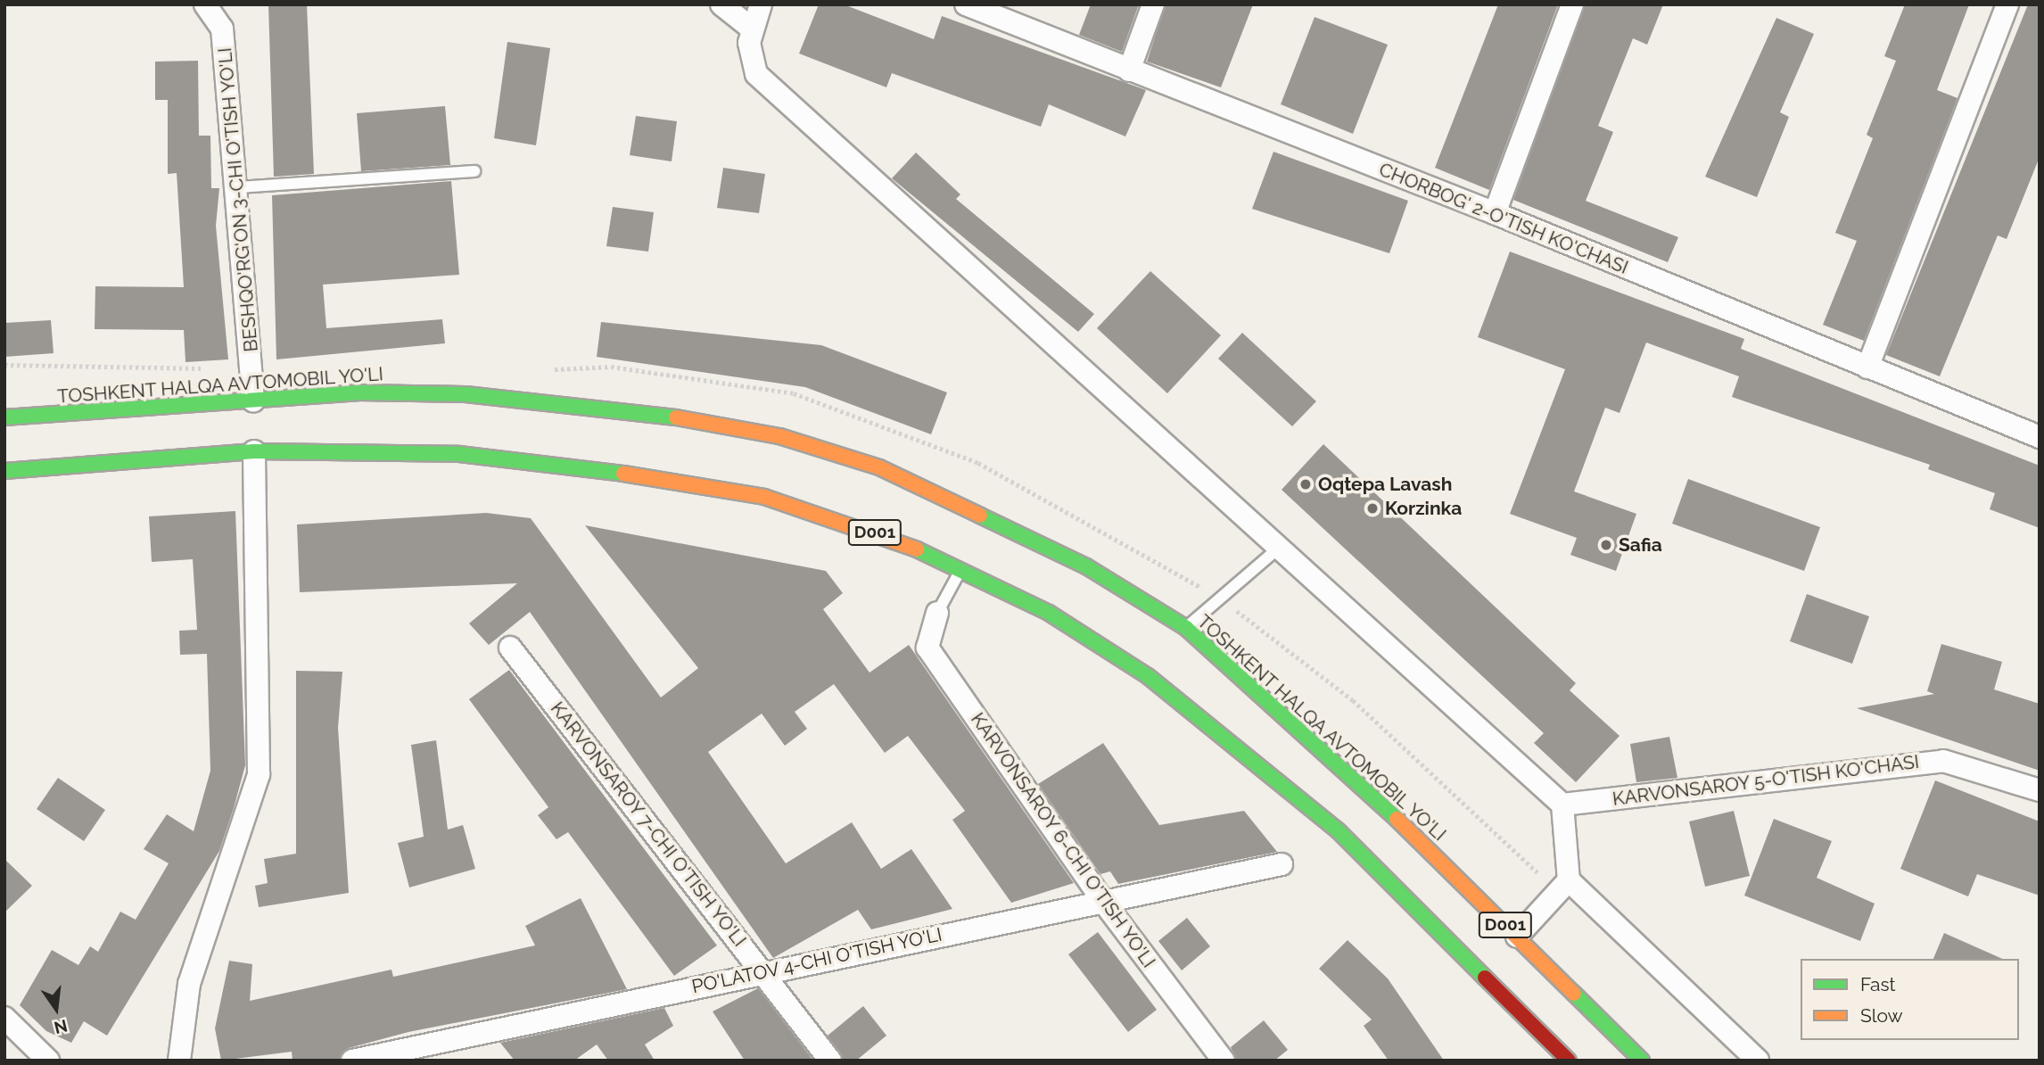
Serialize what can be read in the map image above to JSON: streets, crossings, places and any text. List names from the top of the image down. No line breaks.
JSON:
{"streets":{"highway":["TOSHKENT HALQA AVTOMOBIL YO'LI","D001"],"street":["BESHQO'RG'ON 3-CHI O'TISH YO'LI","CHORBOG' 2-O'TISH KO'CHASI","KARVONSAROY 5-O'TISH KO'CHASI","KARVONSAROY 7-CHI O'TISH YO'LI","KARVONSAROY 6-CHI O'TISH YO'LI","PO'LATOV 4-CHI O'TISH YO'LI"]},"crossings":[["BESHQO'RG'ON 3-CHI O'TISH YO'LI","TOSHKENT HALQA AVTOMOBIL YO'LI"],["KARVONSAROY 7-CHI O'TISH YO'LI","PO'LATOV 4-CHI O'TISH YO'LI"],["KARVONSAROY 6-CHI O'TISH YO'LI","PO'LATOV 4-CHI O'TISH YO'LI"]],"places":["Oqtepa Lavash","Korzinka","Safia"],"legend":["Fast","Slow"],"north":"bottom"}
